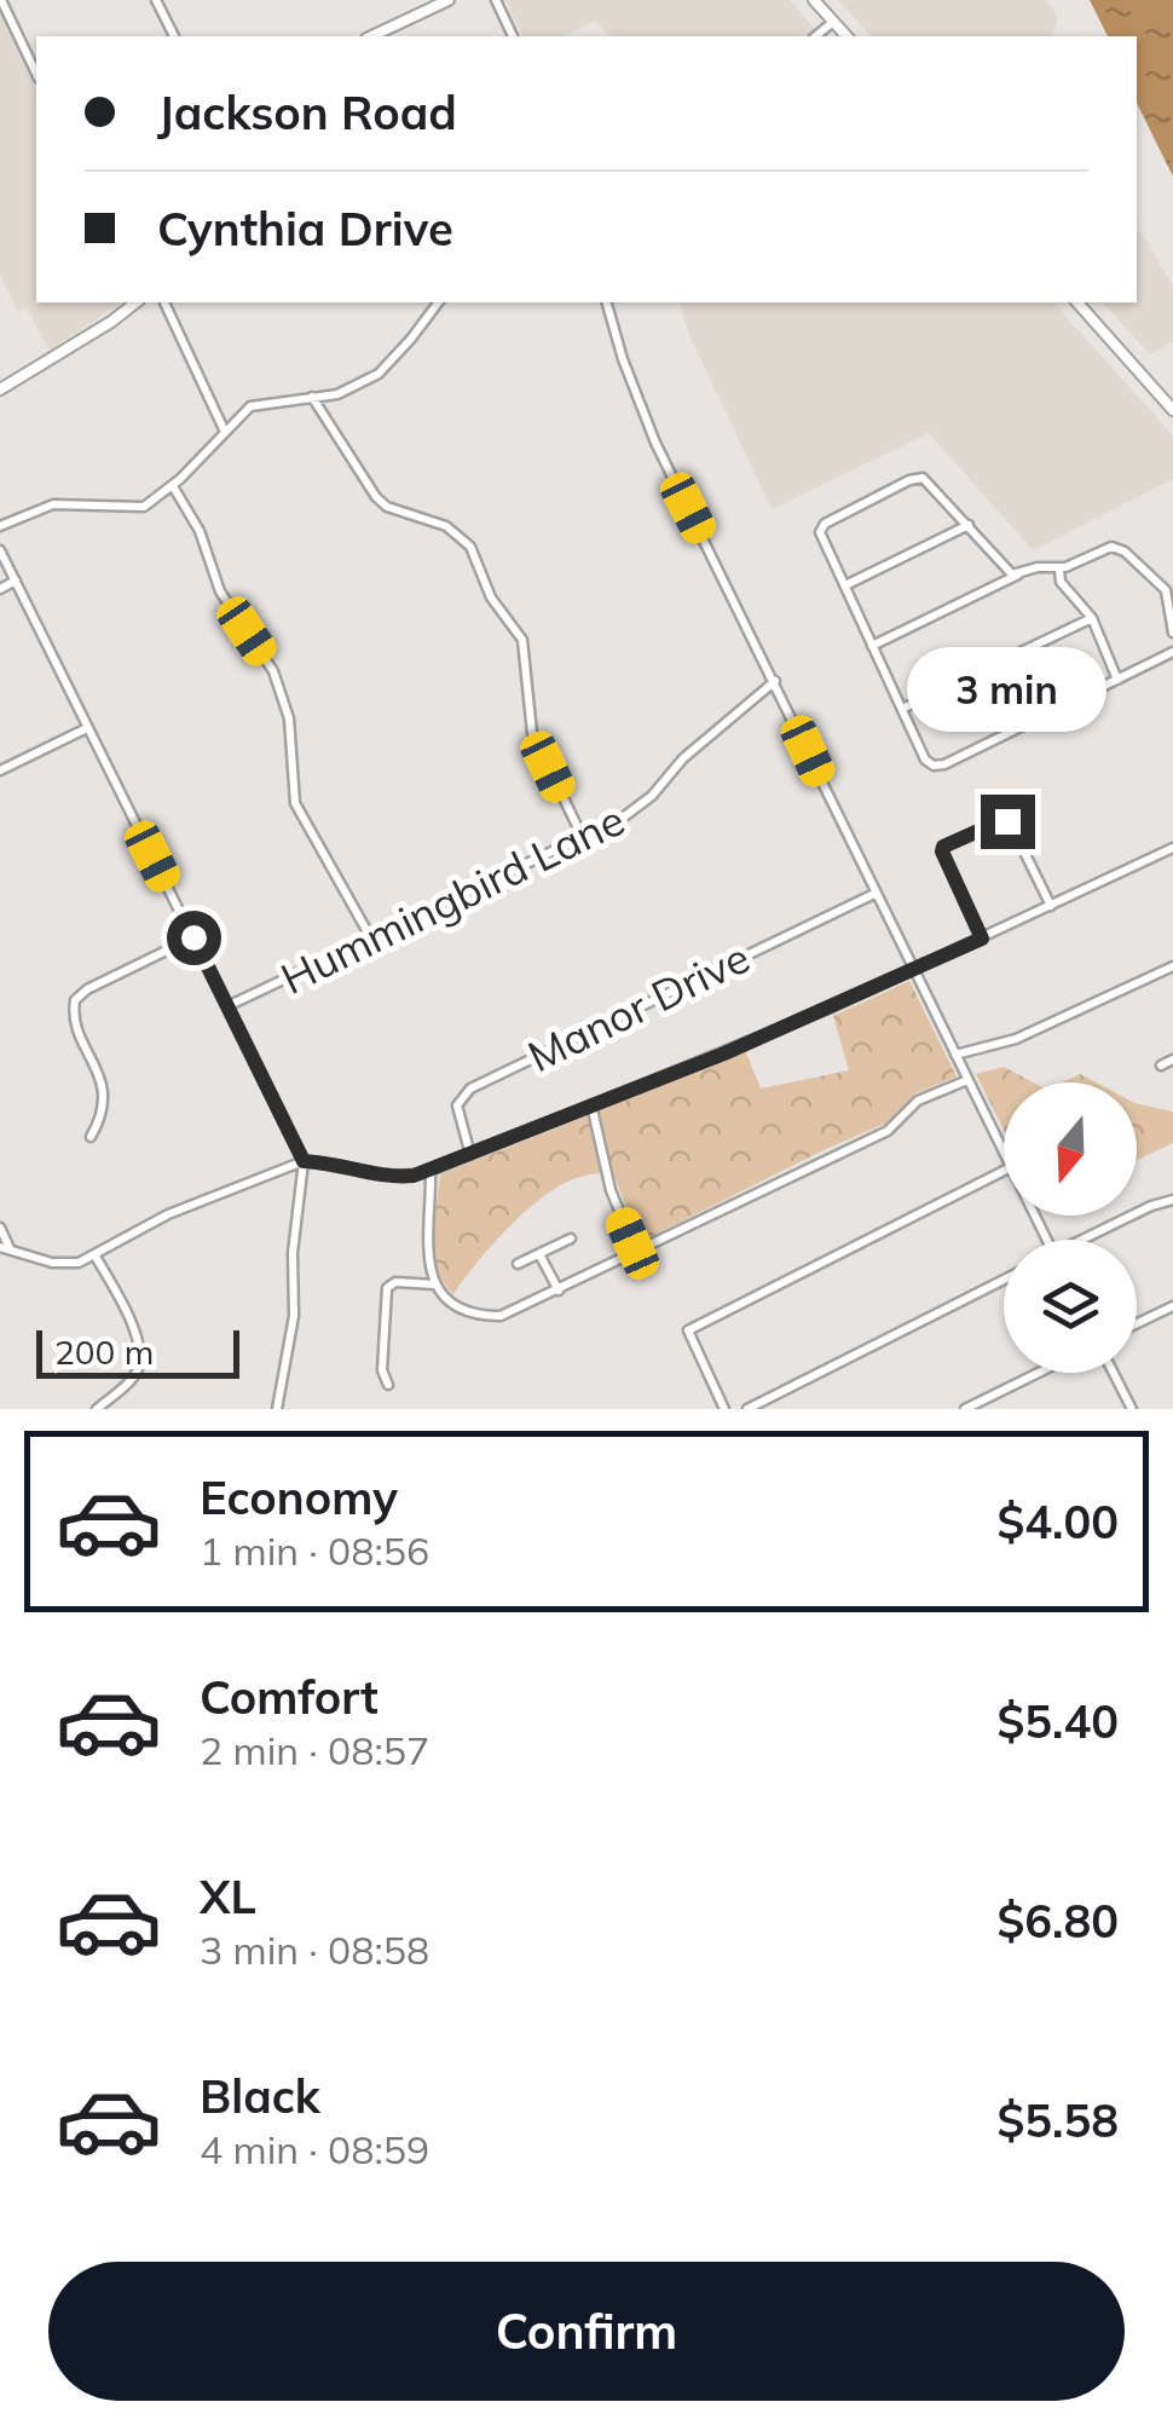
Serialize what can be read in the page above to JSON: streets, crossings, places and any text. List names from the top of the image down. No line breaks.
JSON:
{"streets":{"street":["Hummingbird Lane","Manor Drive"]},"scale_bar":"200 m","north":"bottom","page":{"banner":["Jackson Road","Cynthia Drive"],"bubble":"3 min","scale":"200 m","list":[{"name":"Economy","note":"1 min · 08:56","value":"$4.00"},{"name":"Comfort","note":"2 min · 08:57","value":"$5.40"},{"name":"XL","note":"3 min · 08:58","value":"$6.80"},{"name":"Black","note":"4 min · 08:59","value":"$5.58"}],"buttons":"Confirm"}}
